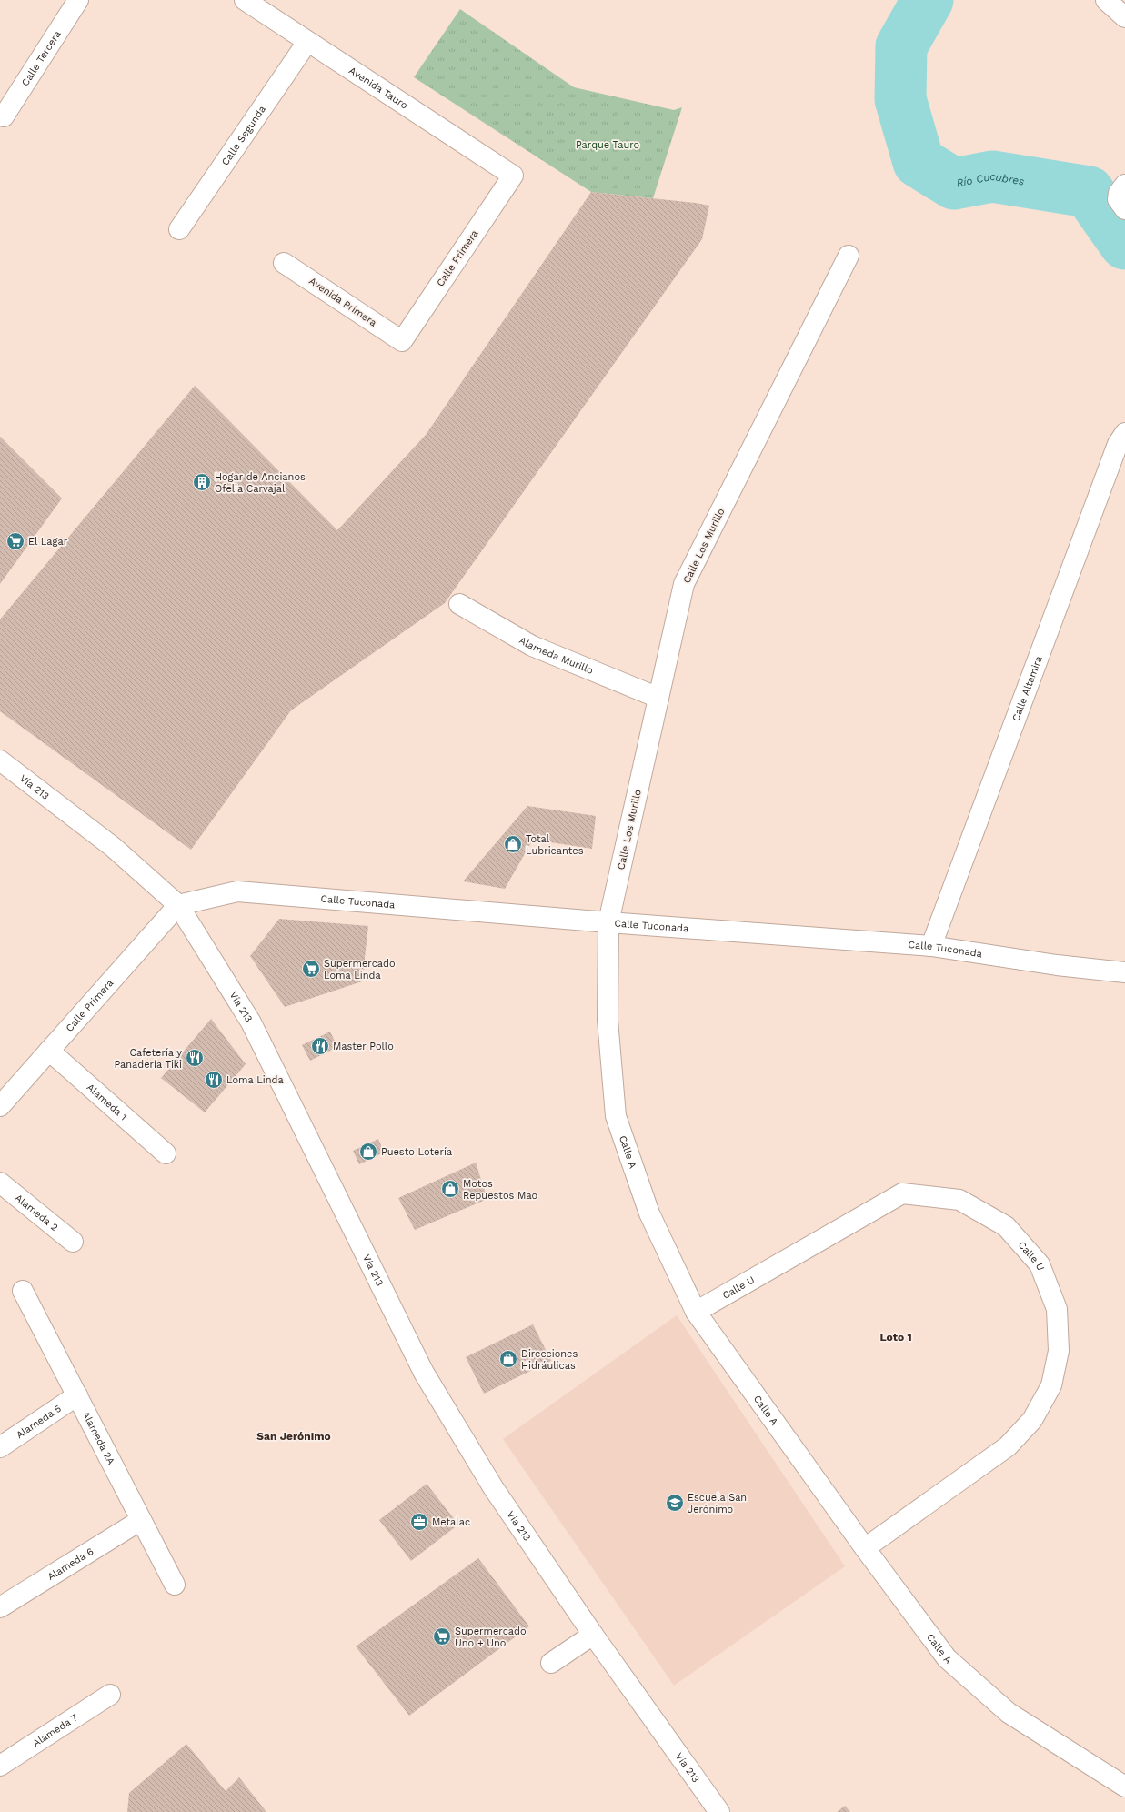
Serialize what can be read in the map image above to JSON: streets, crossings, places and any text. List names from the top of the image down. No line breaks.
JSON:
{"streets":{"street":["Calle Tercera","Avenida Tauro","Calle Segunda","Calle Primera","Avenida Primera","Calle Los Murillo","Alameda Murillo","Calle Altamira","Vía 213","Calle Tuconada","Alameda 1","Calle A","Alameda 2","Calle U","Alameda 5","Alameda 2A","Alameda 6","Alameda 7"]},"crossings":[["Avenida Tauro","Calle Segunda"],["Avenida Tauro","Calle Primera"],["Calle Primera","Avenida Primera"],["Calle Primera","Vía 213"],["Calle Primera","Calle Tuconada"],["Calle Primera","Alameda 1"],["Calle Los Murillo","Alameda Murillo"],["Calle Los Murillo","Calle Tuconada"],["Calle Los Murillo","Calle A"],["Calle Altamira","Calle Tuconada"],["Vía 213","Calle Tuconada"],["Calle Tuconada","Calle A"],["Calle A","Calle U"],["Alameda 5","Alameda 2A"],["Alameda 2A","Alameda 6"]],"districts":["Loto 1","San Jerónimo"],"water":["Río Cucubres"],"parks":["Parque Tauro"],"places":{"building":["Hogar de Ancianos Ofelia Carvajal"],"supermarket":["El Lagar","Supermercado Loma Linda","Supermercado Uno + Uno"],"shop":["Total Lubricantes","Puesto Lotería","Motos Repuestos Mao","Direcciones Hidráulicas"],"restaurant":["Master Pollo","Cafetería y Panadería Tiki","Loma Linda"],"school or university":["Escuela San Jerónimo"],"office":["Metalac"]}}
